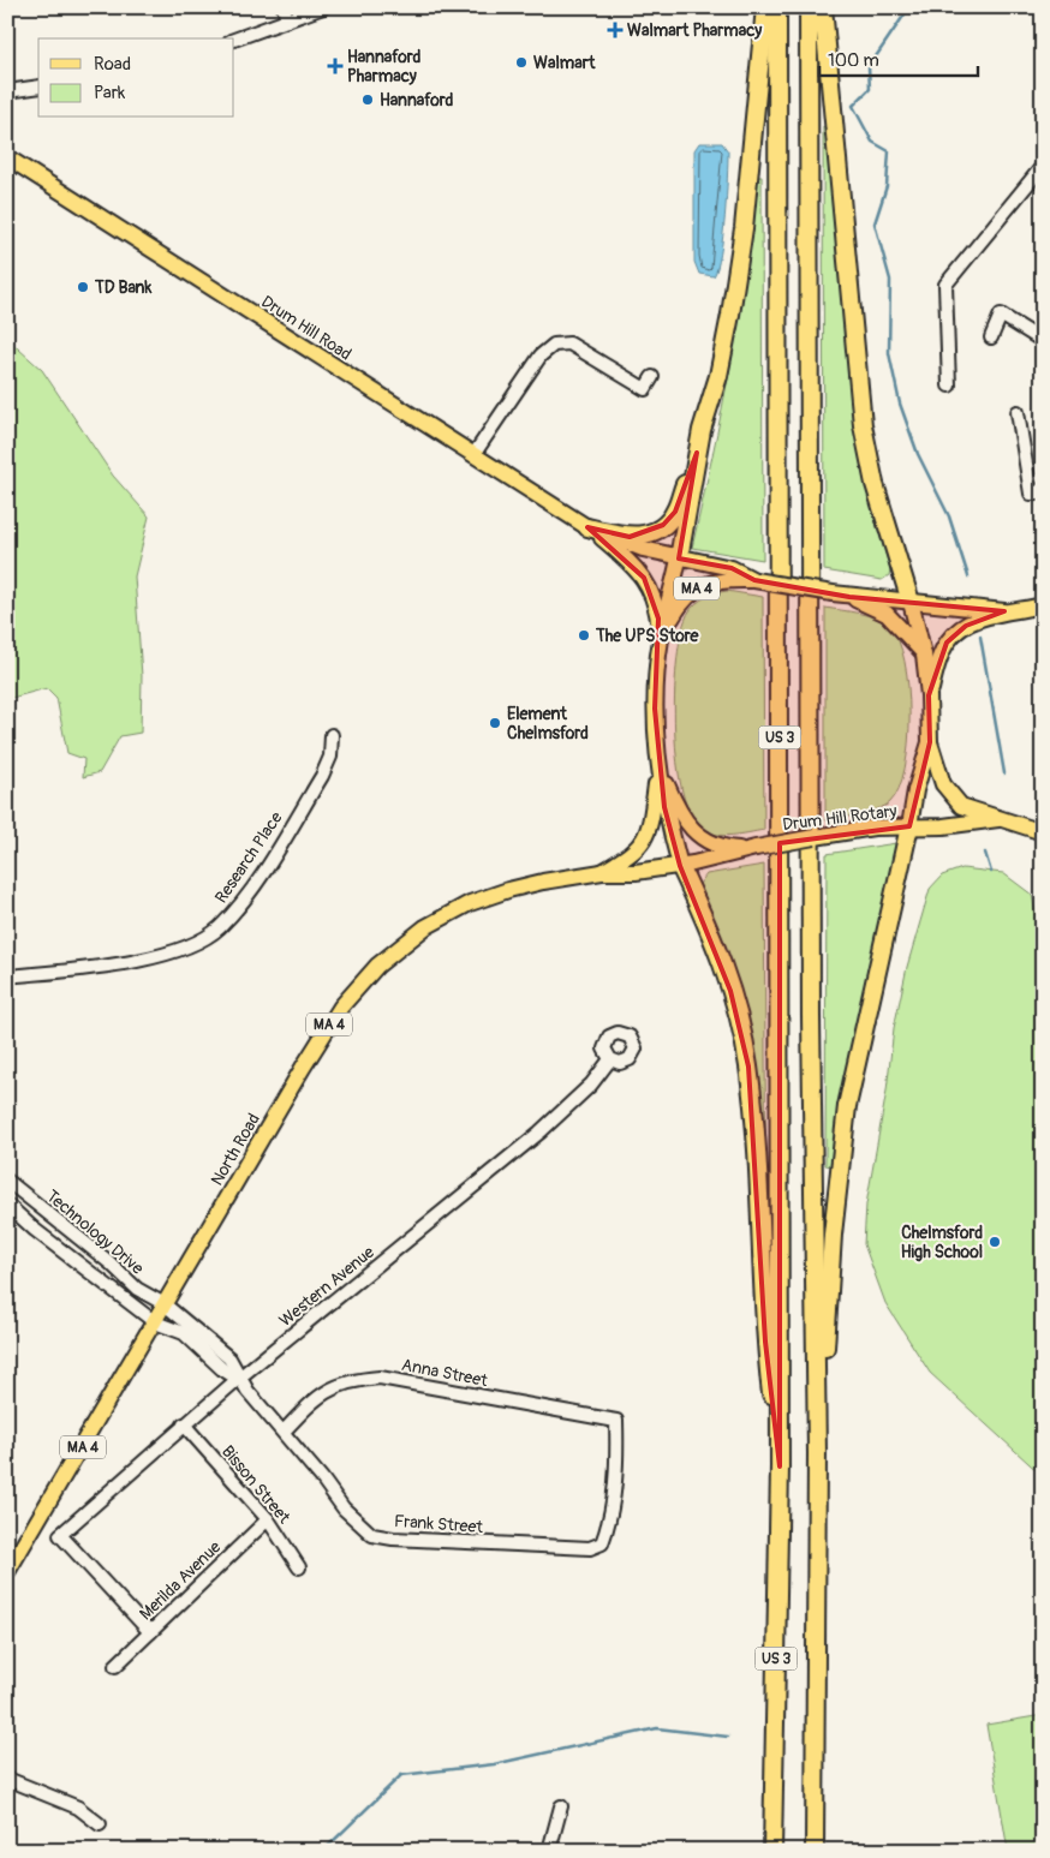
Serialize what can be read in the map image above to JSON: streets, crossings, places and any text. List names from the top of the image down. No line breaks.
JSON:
{"streets":{"highway":["US 3"],"main road":["Drum Hill Road","MA 4","Drum Hill Rotary","North Road"],"street":["Research Place","Technology Drive","Western Avenue","Anna Street","Bisson Street","Frank Street","Merilda Avenue"]},"crossings":[["Drum Hill Road","Drum Hill Rotary"],["MA 4","Drum Hill Rotary"],["Drum Hill Rotary","North Road"],["North Road","Technology Drive"],["North Road","Frank Street"],["Technology Drive","Frank Street"],["Western Avenue","Bisson Street"],["Western Avenue","Frank Street"],["Western Avenue","Merilda Avenue"],["Anna Street","Frank Street"],["Bisson Street","Merilda Avenue"]],"places":{"health":["Walmart Pharmacy","Hannaford Pharmacy"],"other":["Walmart","Hannaford","TD Bank","The UPS Store","Element Chelmsford","Chelmsford High School"]},"legend":["Road","Park"],"scale_bar":"100 m"}
